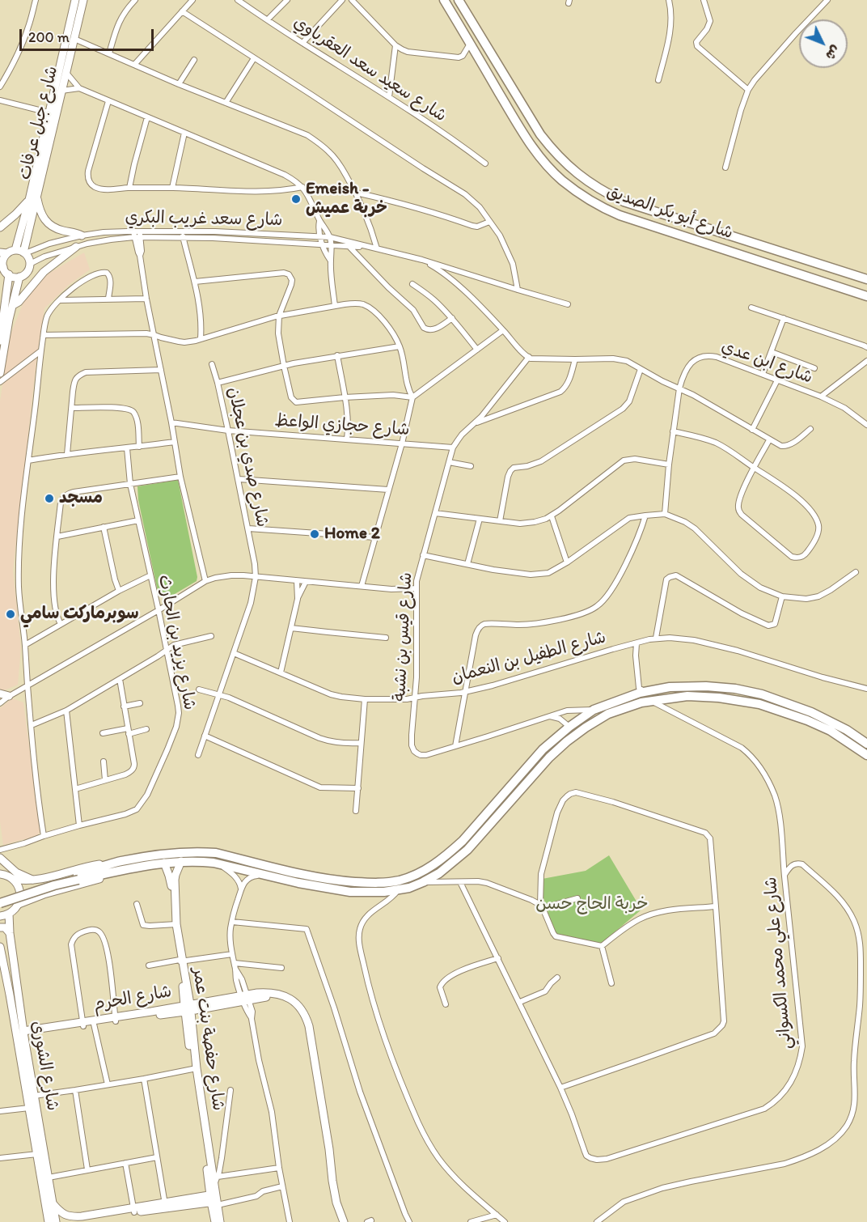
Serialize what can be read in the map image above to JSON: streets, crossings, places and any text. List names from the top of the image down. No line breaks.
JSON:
{"streets":{"highway":["شارع أبو بكر الصديق"],"main road":["شارع جبل عرفات","شارع الحرم","شارع حفصة بنت عمر","شارع الشورى"],"street":["شارع سعيد سعد العقرباوي","شارع سعد غريب البكري","شارع ابن عدي","شارع حجازي الواعظ","شارع صدي بن عجلان","شارع قيس بن نشبة","شارع يزيد بن الحارث","شارع الطفيل بن النعمان","شارع علي محمد الكسواني"]},"crossings":[["شارع جبل عرفات","شارع سعد غريب البكري"],["شارع حجازي الواعظ","شارع صدي بن عجلان"],["شارع حجازي الواعظ","شارع قيس بن نشبة"],["شارع صدي بن عجلان","شارع الطفيل بن النعمان"],["شارع قيس بن نشبة","شارع الطفيل بن النعمان"],["شارع الحرم","شارع حفصة بنت عمر"],["شارع الحرم","شارع الشورى"]],"parks":["خربة الحاج حسن"],"places":["Emeish - خربة عميش","مسجد","Home 2","سوبرماركت سامي"],"scale_bar":"200 m","north":"bottom right"}
